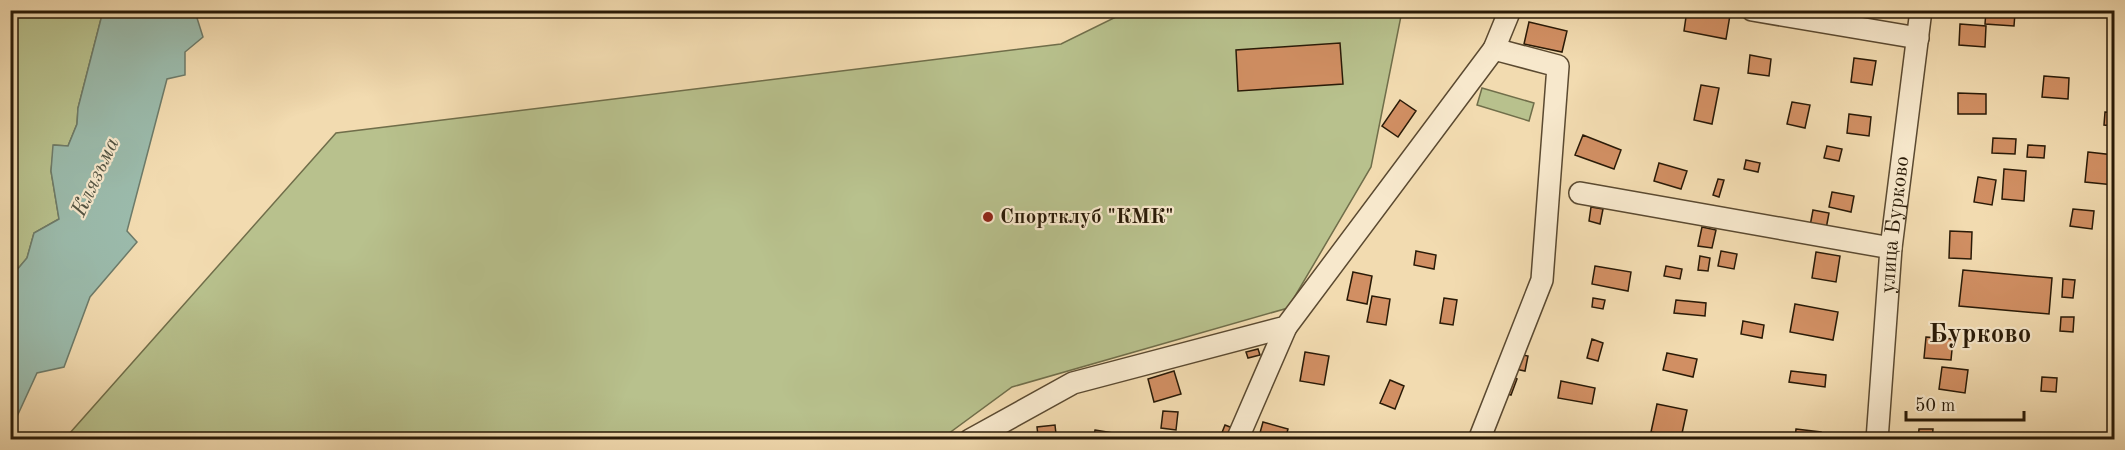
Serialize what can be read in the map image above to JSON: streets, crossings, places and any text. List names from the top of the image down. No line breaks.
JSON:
{"streets":{"street":["улица Бурково"]},"districts":["Бурково"],"water":["Клязьма"],"places":["Спортклуб \"КМК\""],"scale_bar":"50 m"}
